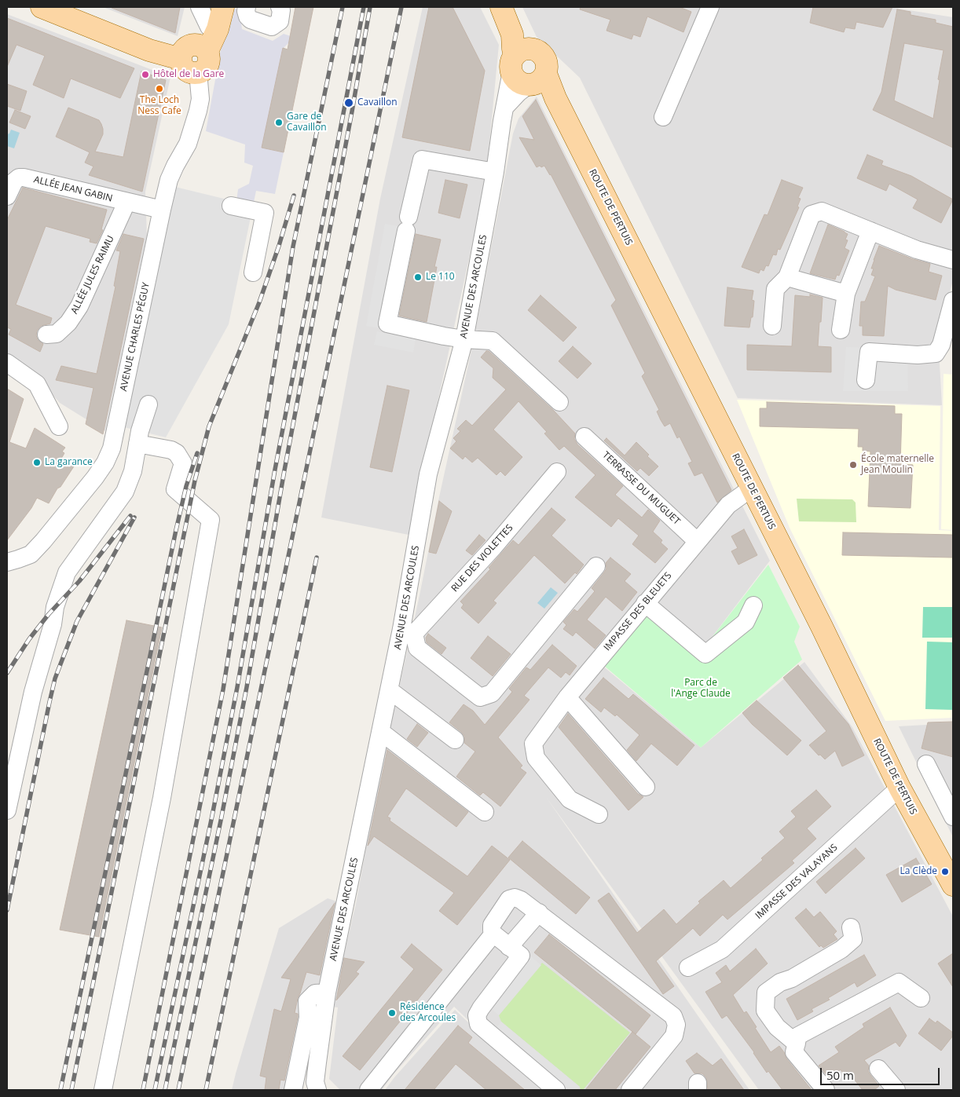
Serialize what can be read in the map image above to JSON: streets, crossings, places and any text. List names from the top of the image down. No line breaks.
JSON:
{"streets":{"main road":["ROUTE DE PERTUIS"],"street":["ALLÉE JEAN GABIN","ALLÉE JULES RAIMU","AVENUE DES ARCOULES","AVENUE CHARLES PÉGUY","TERRASSE DU MUGUET","RUE DES VIOLETTES","IMPASSE DES BLEUETS","IMPASSE DES VALAYANS"]},"crossings":[["ALLÉE JEAN GABIN","ALLÉE JULES RAIMU"],["ALLÉE JEAN GABIN","AVENUE CHARLES PÉGUY"],["ROUTE DE PERTUIS","AVENUE DES ARCOULES"],["ROUTE DE PERTUIS","IMPASSE DES BLEUETS"],["ROUTE DE PERTUIS","IMPASSE DES VALAYANS"],["AVENUE DES ARCOULES","RUE DES VIOLETTES"],["TERRASSE DU MUGUET","IMPASSE DES BLEUETS"]],"parks":["Parc de l'Ange Claude"],"places":["Hôtel de la Gare","The Loch Ness Cafe","Cavaillon","Gare de Cavaillon","Le 110","La garance","École maternelle Jean Moulin","La Clède","Résidence des Arcoules"],"scale_bar":"50 m"}
